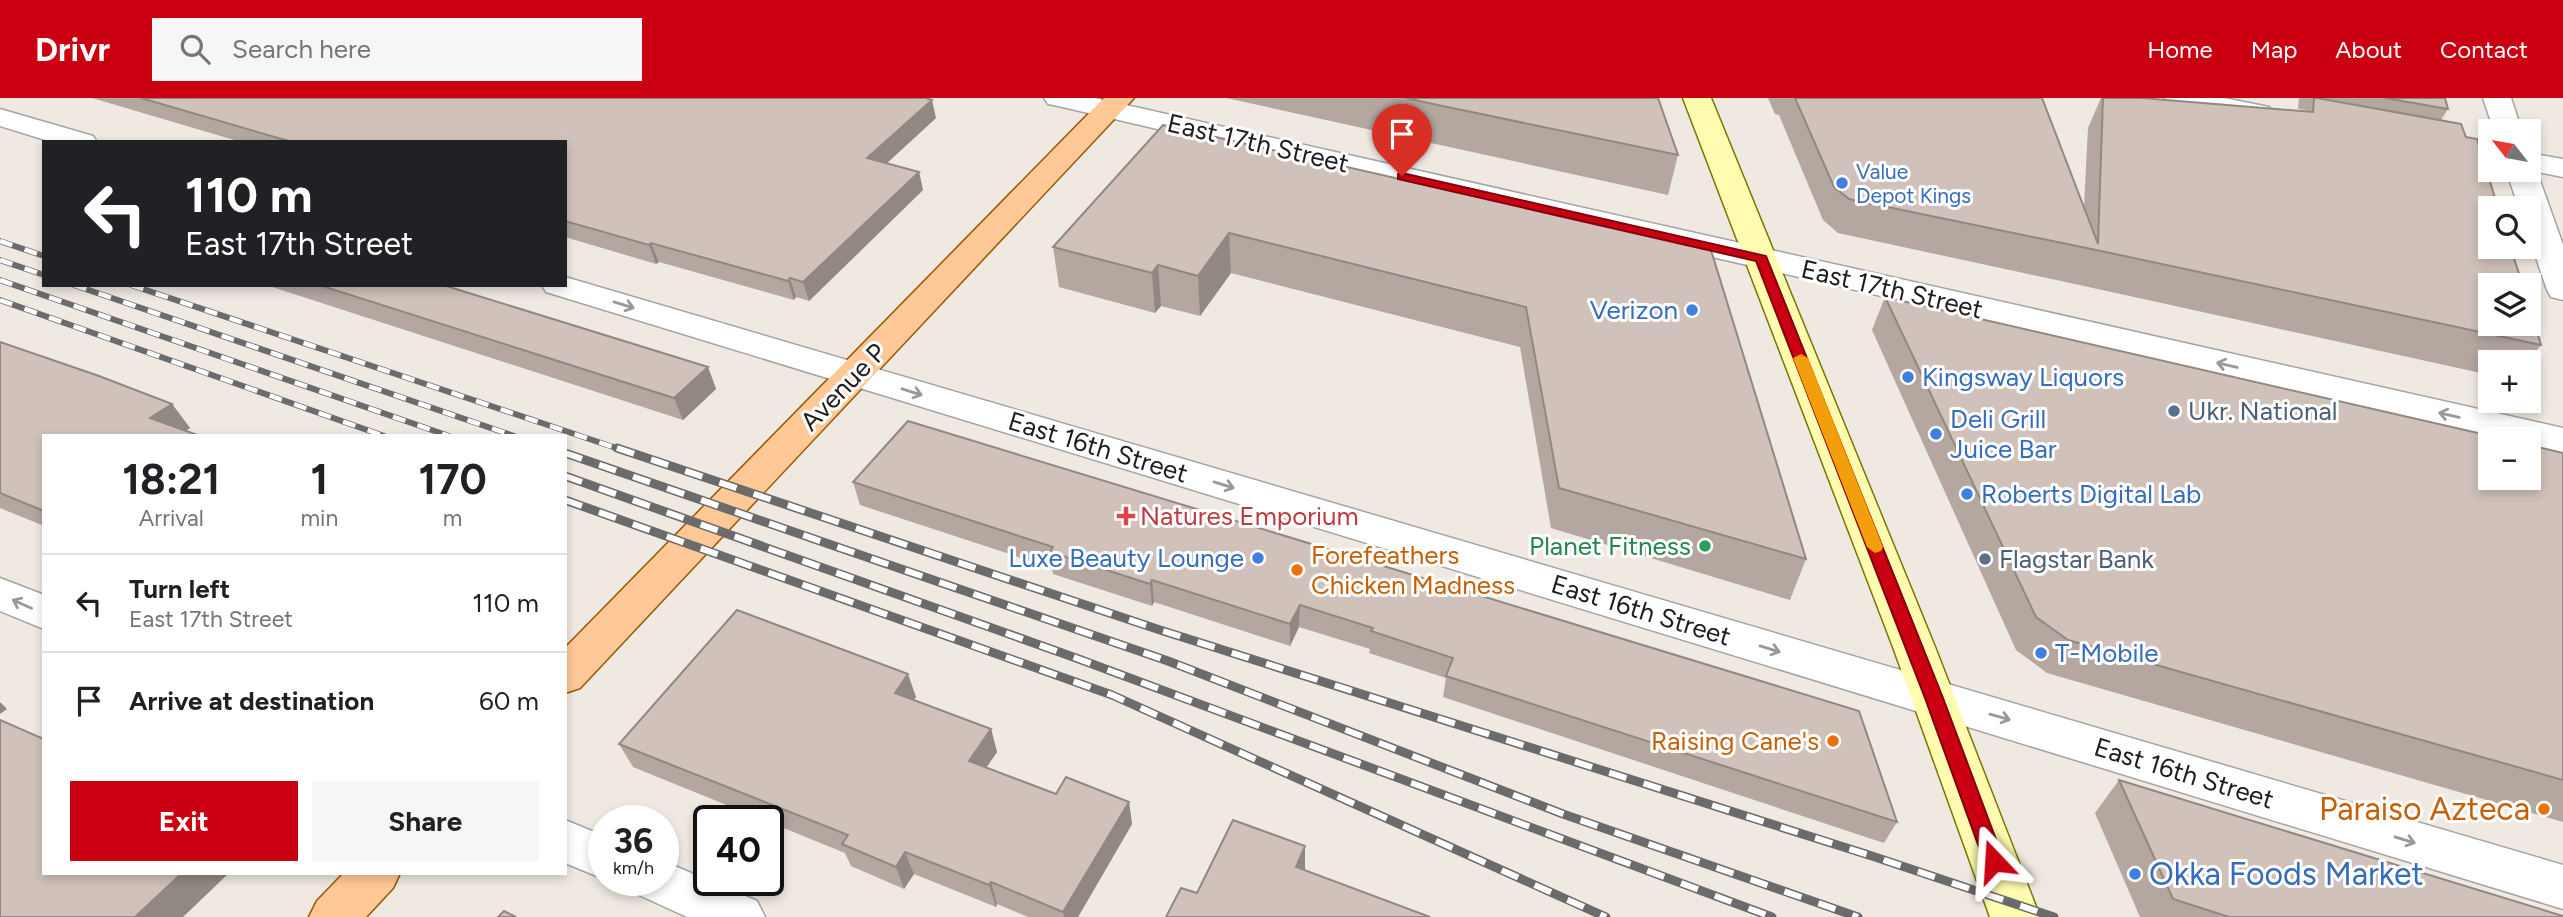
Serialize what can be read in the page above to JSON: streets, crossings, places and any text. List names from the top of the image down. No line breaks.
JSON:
{"streets":{"main road":["Avenue P"],"street":["East 17th Street","East 16th Street"]},"crossings":[["East 17th Street","Avenue P"],["Avenue P","East 16th Street"]],"one_way":["East 17th Street","East 16th Street"],"places":{"other":["Value Depot Kings","Verizon","Kingsway Liquors","Ukr. National","Deli Grill Juice Bar","Roberts Digital Lab","Planet Fitness","Luxe Beauty Lounge","Flagstar Bank","Forefeathers Chicken Madness","T-Mobile","Raising Cane's","Paraiso Azteca","Okka Foods Market"],"health":["Natures Emporium"]},"north":"top left","page":{"header":"Drivr","search":"Search here","nav":["Home","Map","About","Contact"],"map_buttons":["+","−"],"turn":["110 m","East 17th Street"],"eta":["18:21","Arrival","1","min","170","m"],"list":[{"name":"Turn left","note":"East 17th Street","value":"110 m"},{"name":"Arrive at destination","value":"60 m"}],"buttons":["Exit","Share"],"speed":"36 km/h","limit":"40"}}
